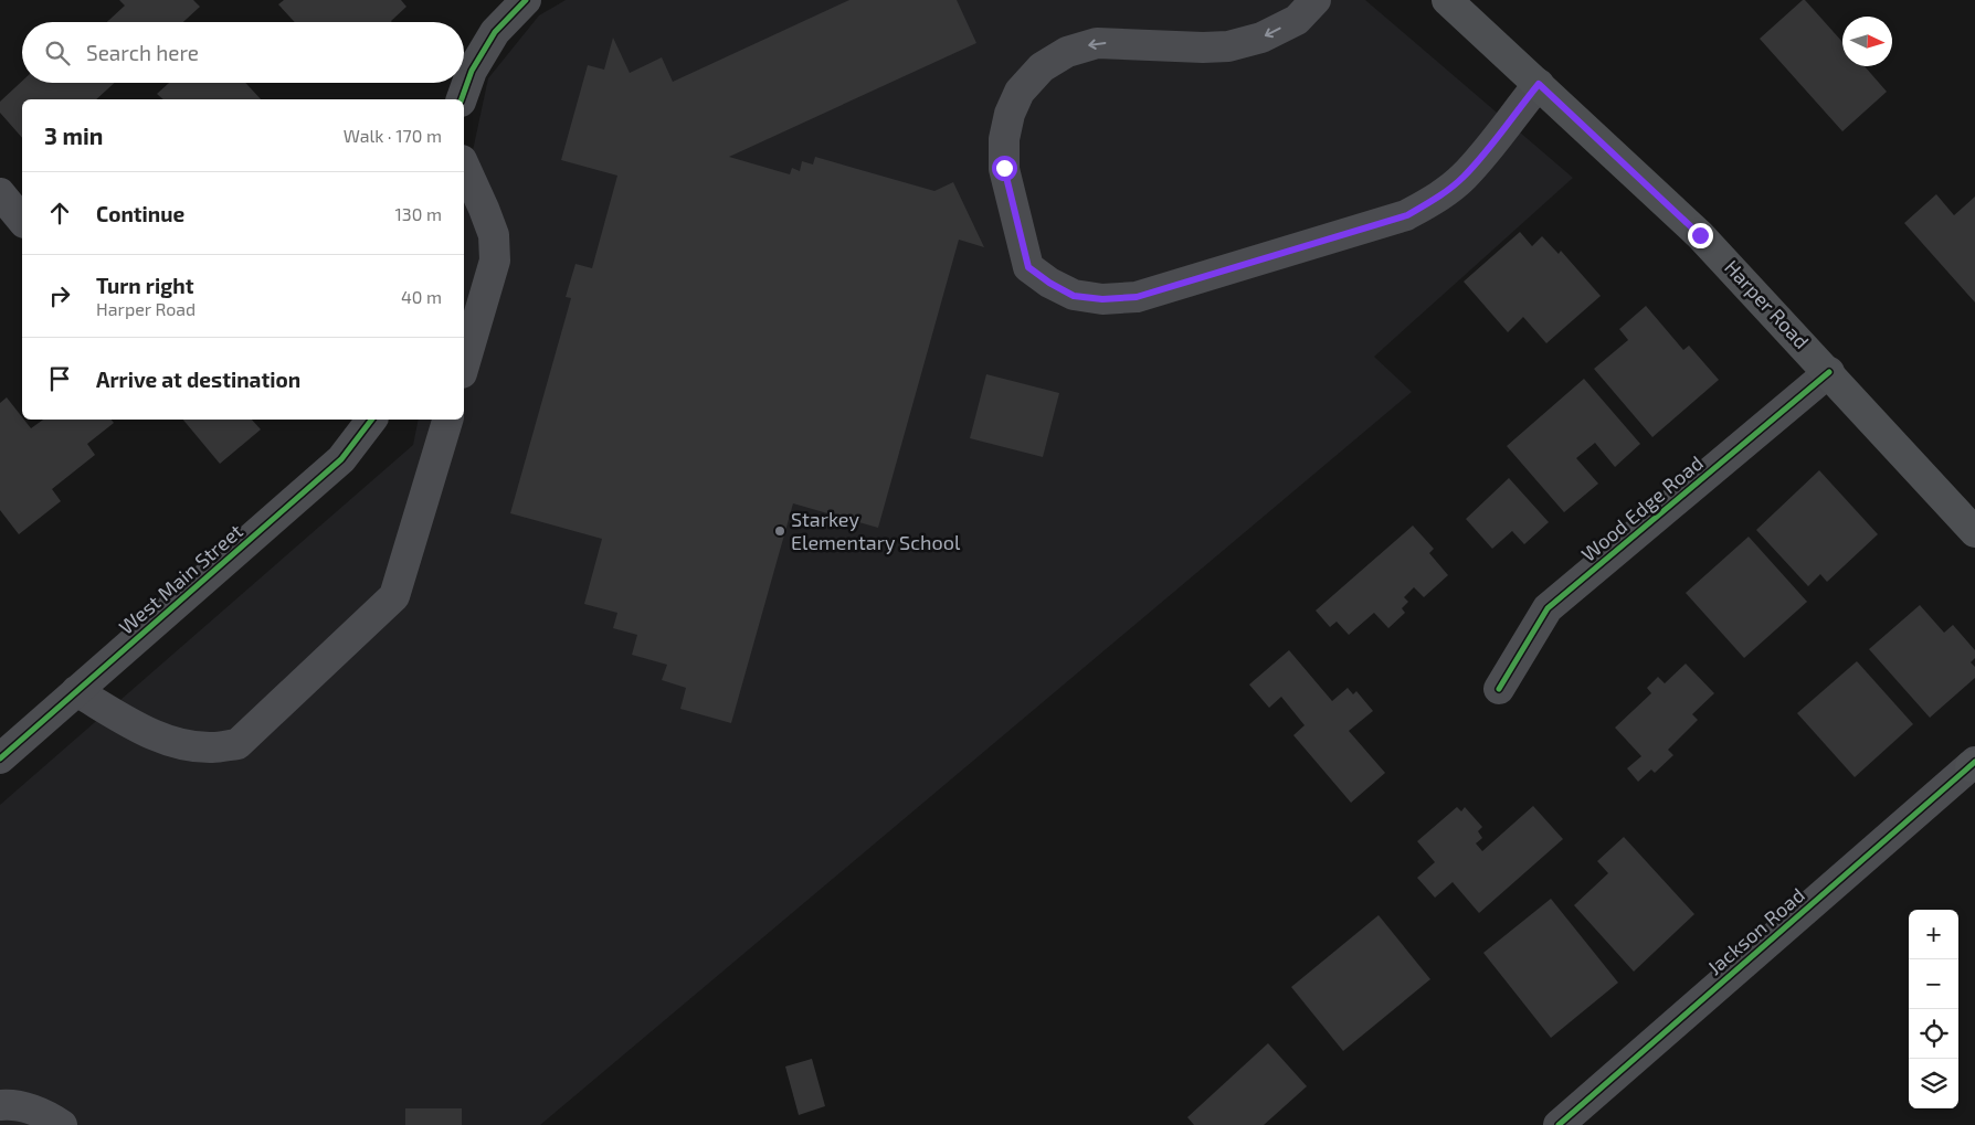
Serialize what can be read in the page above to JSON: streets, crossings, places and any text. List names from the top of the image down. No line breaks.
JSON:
{"streets":{"main road":["Harper Road"],"street":["Wood Edge Road","West Main Street","Jackson Road"]},"crossings":[["Harper Road","Wood Edge Road"]],"places":["Starkey Elementary School"],"north":"right","page":{"search":"Search here","heading":["3 min","Walk · 170 m"],"list":[["Continue","130 m"],["Turn right","Harper Road","40 m"],"Arrive at destination"],"map_buttons":["+","−"]}}
